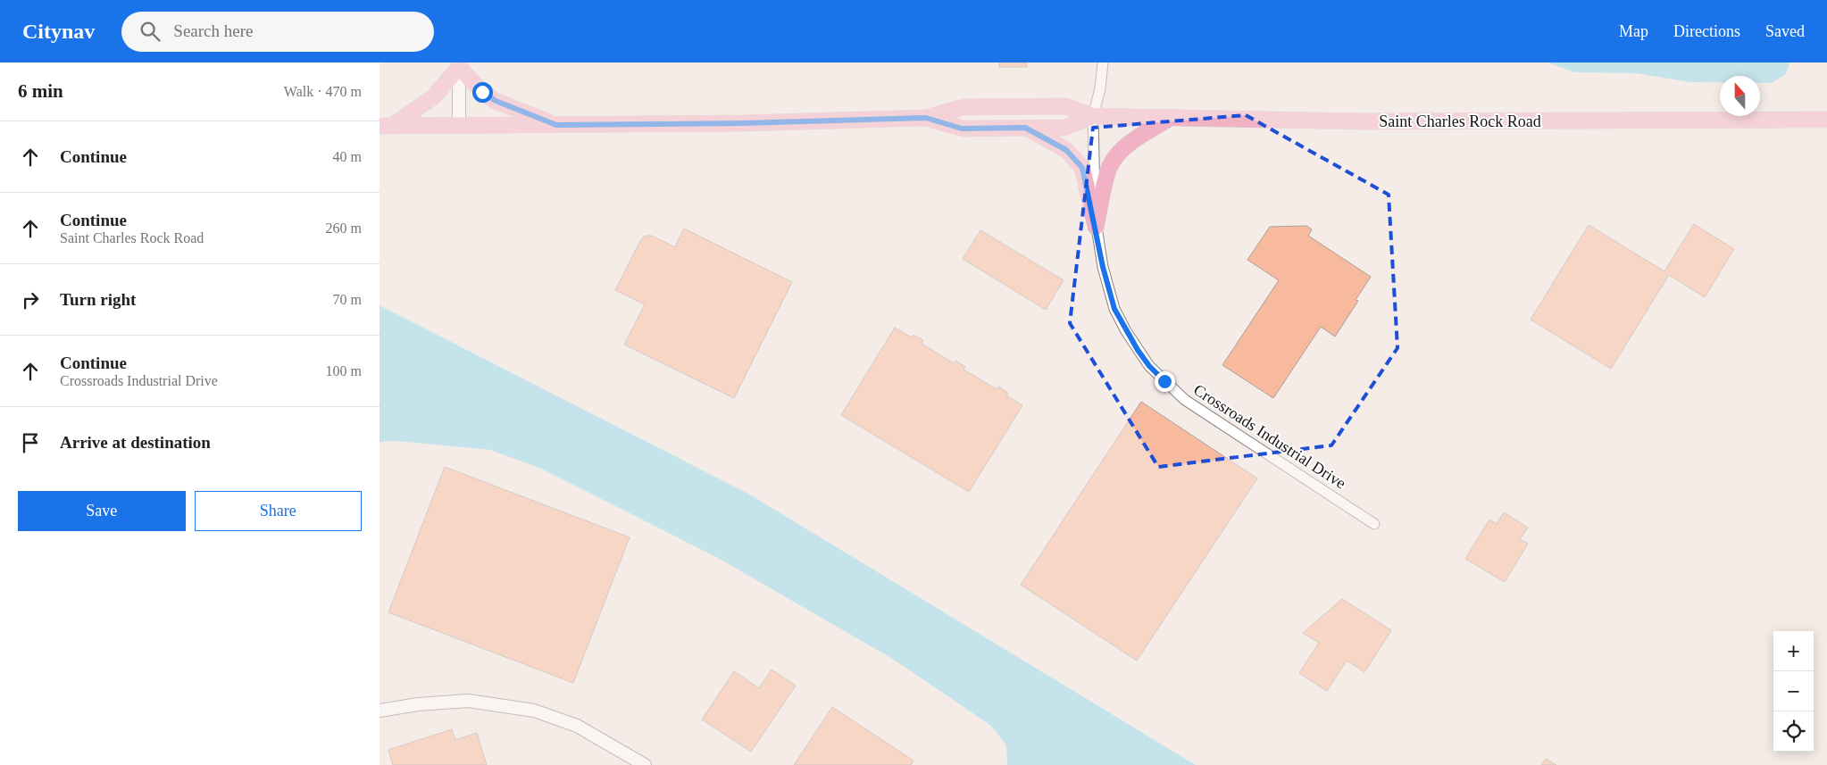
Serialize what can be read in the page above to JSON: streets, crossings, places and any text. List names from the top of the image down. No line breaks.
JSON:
{"streets":{"main road":["Saint Charles Rock Road"],"street":["Crossroads Industrial Drive"]},"crossings":[["Saint Charles Rock Road","Crossroads Industrial Drive"]],"north":"top","page":{"header":"Citynav","search":"Search here","nav":["Map","Directions","Saved"],"heading":["6 min","Walk · 470 m"],"list":[["Continue","40 m"],["Continue","Saint Charles Rock Road","260 m"],["Turn right","70 m"],["Continue","Crossroads Industrial Drive","100 m"],"Arrive at destination"],"buttons":["Save","Share"],"map_buttons":["+","−"]}}
